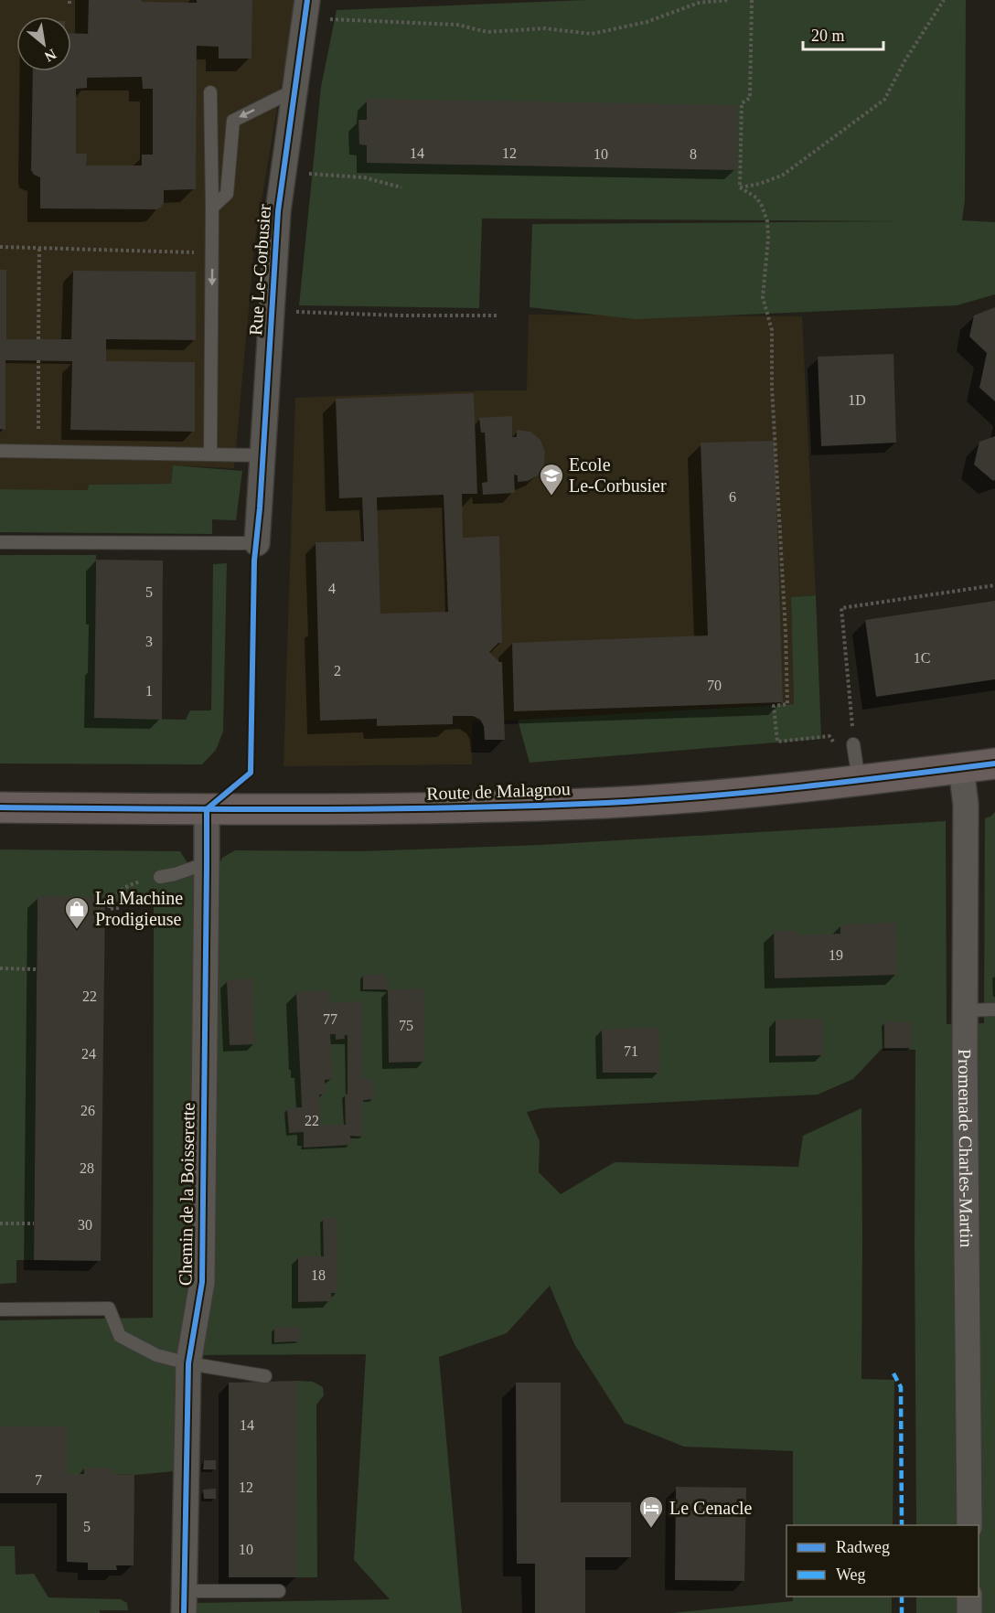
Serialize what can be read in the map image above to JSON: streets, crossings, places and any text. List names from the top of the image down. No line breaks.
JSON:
{"streets":{"main road":["Route de Malagnou"],"street":["Rue Le-Corbusier","Promenade Charles-Martin","Chemin de la Boisserette"]},"crossings":[["Route de Malagnou","Promenade Charles-Martin"],["Route de Malagnou","Chemin de la Boisserette"]],"places":{"school or university":["Ecole Le-Corbusier"],"shop":["La Machine Prodigieuse"],"hotel":["Le Cenacle"]},"house_numbers":["14","12","10","8","1D","6","4","5","3","1C","2","70","1","19","22","77","75","71","24","26","22","28","30","18","14","7","12","5","10"],"legend":["Radweg","Weg"],"scale_bar":"20 m","north":"bottom right"}
